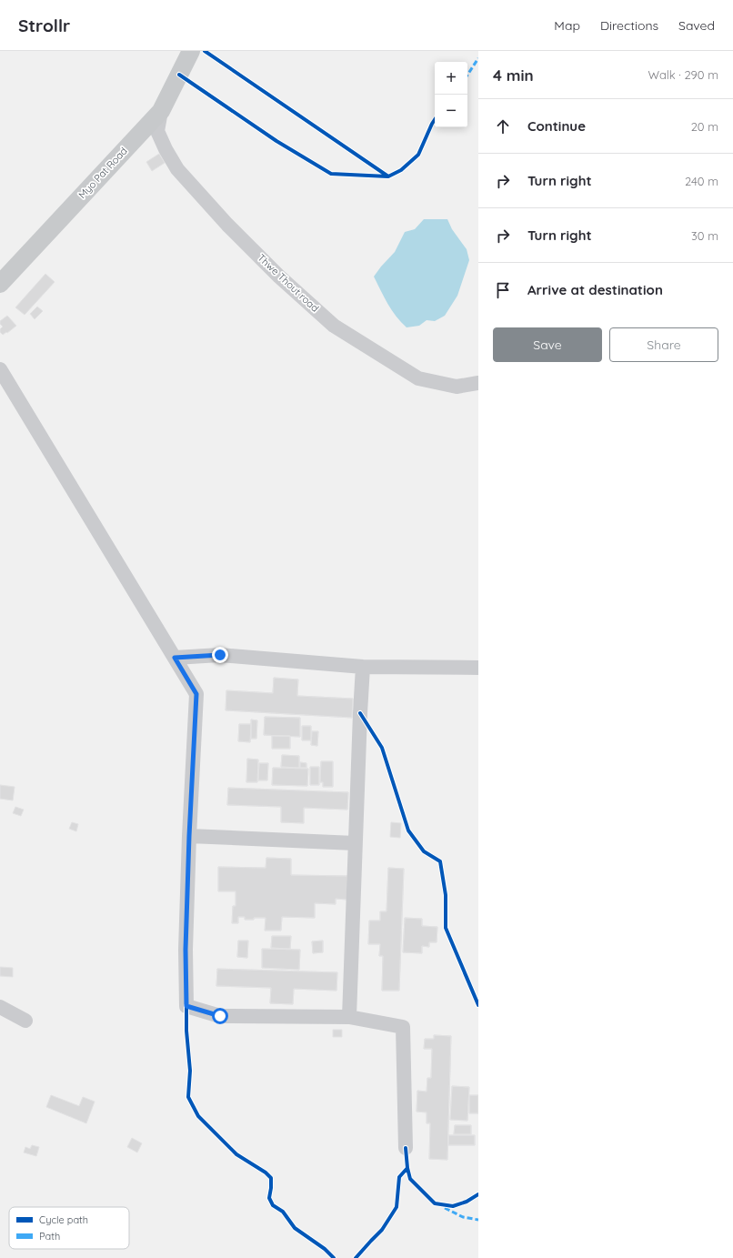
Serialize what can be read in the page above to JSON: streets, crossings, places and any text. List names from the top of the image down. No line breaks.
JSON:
{"streets":{"main road":["Myo Pat Road"],"street":["Thwe Thout road"]},"crossings":[["Myo Pat Road","Thwe Thout road"]],"legend":["Cycle path","Path"],"page":{"header":"Strollr","nav":["Map","Directions","Saved"],"heading":["4 min","Walk · 290 m"],"map_buttons":["+","−"],"list":[["Continue","20 m"],["Turn right","240 m"],["Turn right","30 m"],"Arrive at destination"],"buttons":["Save","Share"]}}
